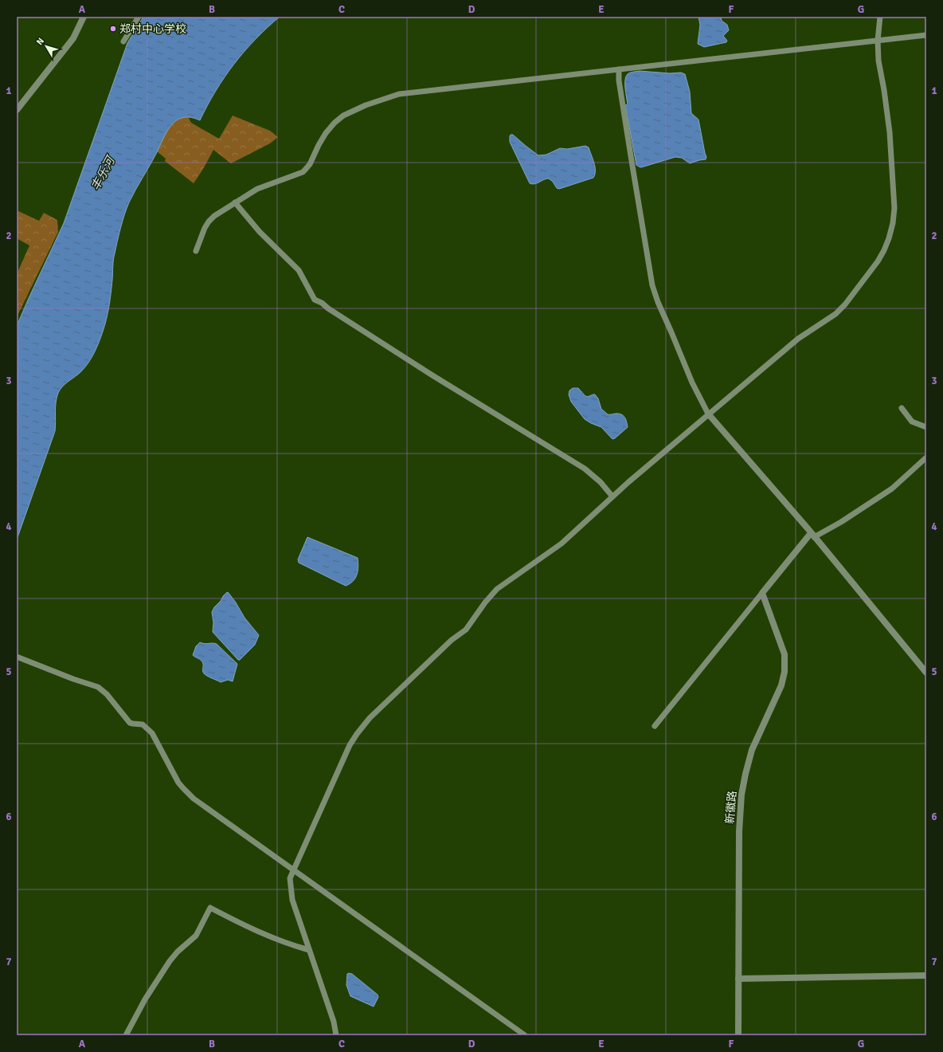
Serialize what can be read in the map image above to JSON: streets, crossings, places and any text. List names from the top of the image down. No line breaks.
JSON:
{"streets":{"street":["新徽路"]},"water":["丰乐河"],"places":["郑村中心学校"],"north":"top left","grid":{"columns":["A","B","C","D","E","F","G"],"rows":["1","2","3","4","5","6","7"]}}
